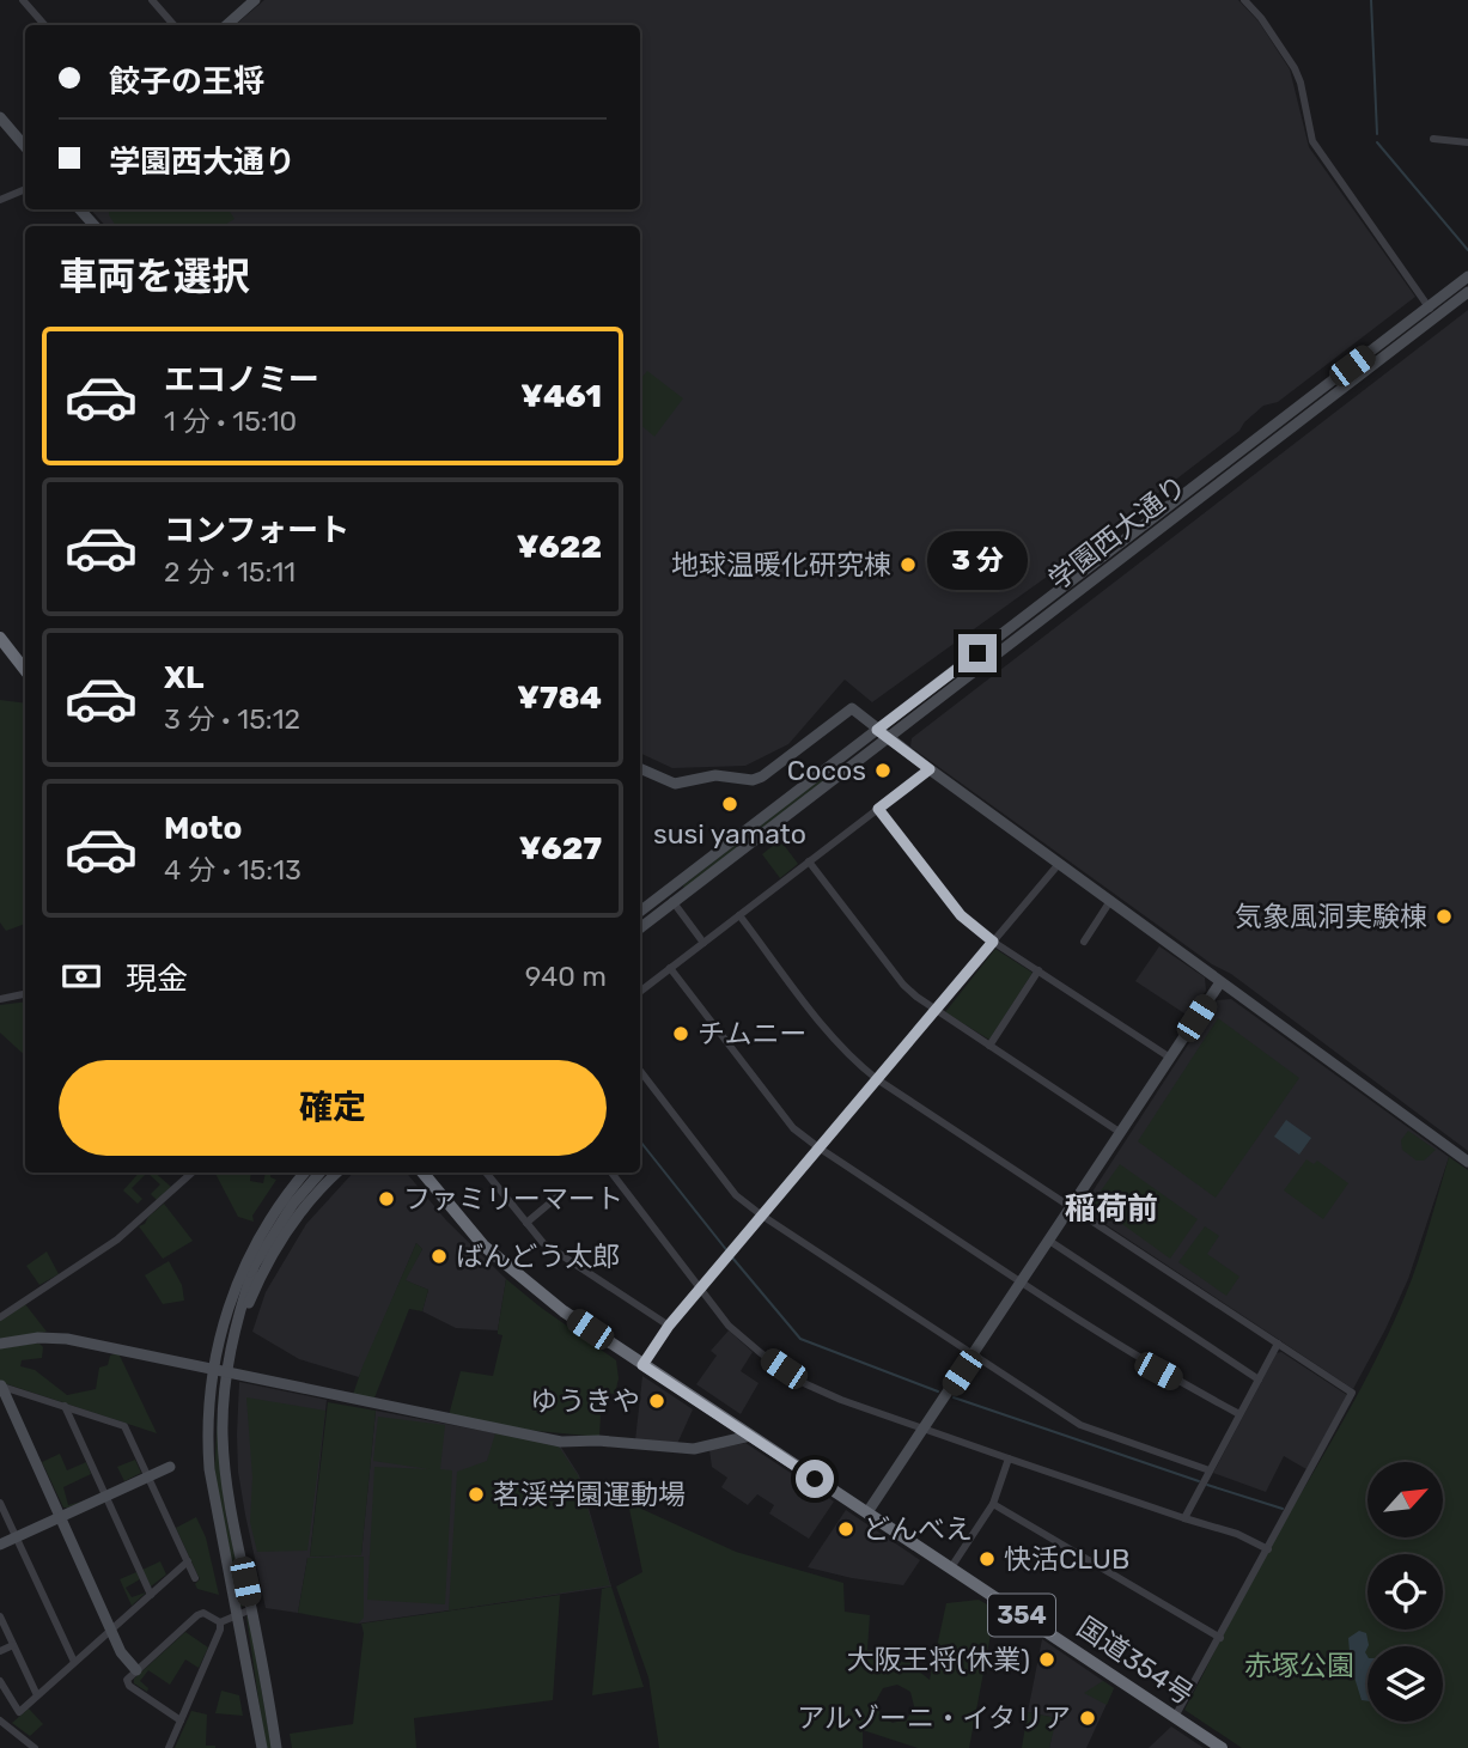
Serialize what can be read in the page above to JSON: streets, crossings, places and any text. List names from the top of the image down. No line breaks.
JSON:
{"streets":{"highway":["354","国道354号"],"main road":["学園西大通り"]},"districts":["稲荷前"],"parks":["赤塚公園"],"places":["地球温暖化研究棟","Cocos","susi yamato","気象風洞実験棟","チムニー","ファミリーマート","ばんどう太郎","ゆうきや","茗渓学園運動場","どんべえ","快活CLUB","大阪王将(休業)","アルゾーニ・イタリア"],"north":"top right","page":{"banner":["餃子の王将","学園西大通り"],"heading":"車両を選択","list":[{"name":"エコノミー","note":"1 分 · 15:10","value":"¥461"},{"name":"コンフォート","note":"2 分 · 15:11","value":"¥622"},{"name":"XL","note":"3 分 · 15:12","value":"¥784"},{"name":"Moto","note":"4 分 · 15:13","value":"¥627"}],"bubble":"3 分","pay":["現金","940 m"],"buttons":"確定"}}
